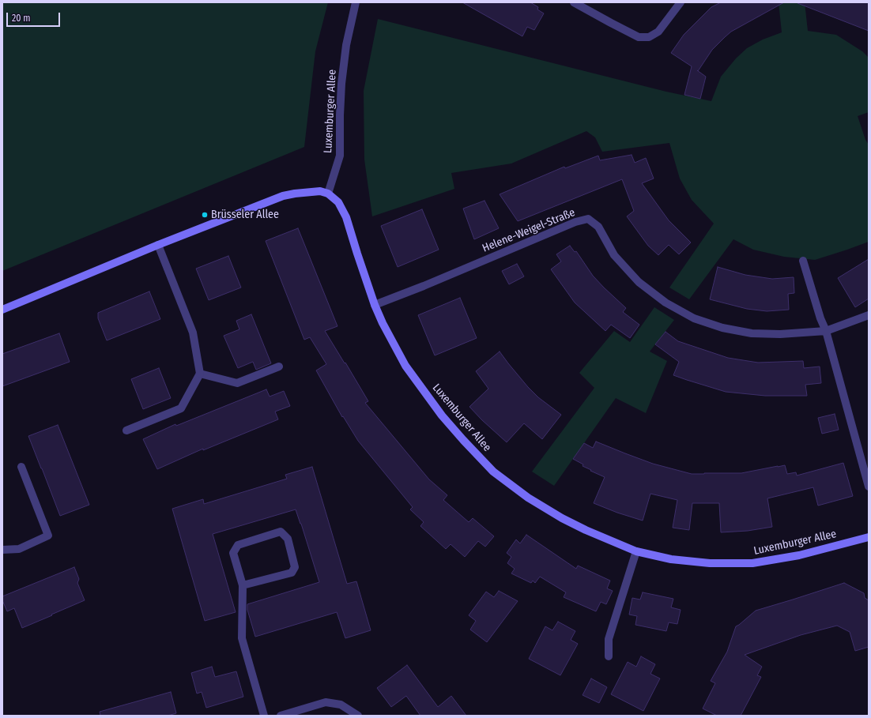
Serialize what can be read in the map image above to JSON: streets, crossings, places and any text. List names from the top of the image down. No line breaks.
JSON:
{"streets":{"street":["Luxemburger Allee","Helene-Weigel-Straße"]},"crossings":[["Luxemburger Allee","Helene-Weigel-Straße"]],"places":["Brüsseler Allee"],"scale_bar":"20 m"}
